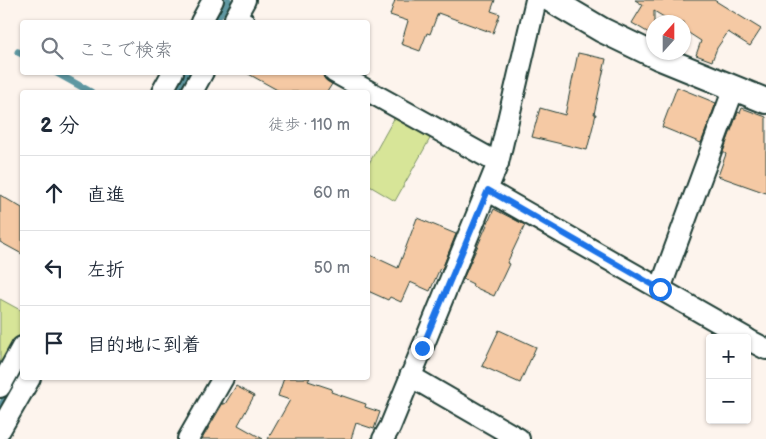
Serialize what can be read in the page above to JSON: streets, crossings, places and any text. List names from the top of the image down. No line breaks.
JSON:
{"north":"top","page":{"search":"ここで検索","heading":["2 分","徒歩 · 110 m"],"list":[["直進","60 m"],["左折","50 m"],"目的地に到着"],"map_buttons":["+","−"]}}
